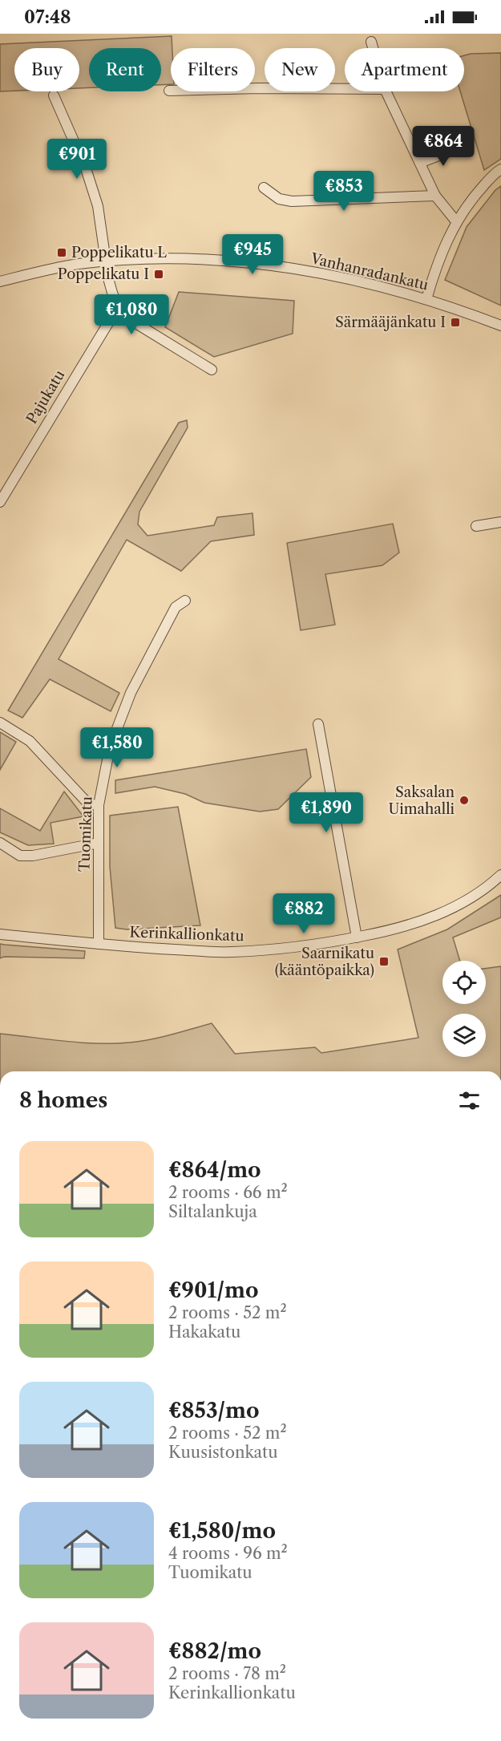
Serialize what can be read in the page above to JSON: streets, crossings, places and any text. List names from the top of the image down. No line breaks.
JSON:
{"streets":{"street":["Vanhanradankatu","Pajukatu","Tuomikatu","Kerinkallionkatu"]},"crossings":[["Tuomikatu","Kerinkallionkatu"]],"places":{"transit":["Poppelikatu L","Poppelikatu I","Särmääjänkatu I","Saarnikatu (kääntöpaikka)"],"other":["Saksalan Uimahalli"]},"page":{"status":"07:48","chip":["Buy","Rent","Filters","New","Apartment"],"price":["€864","€901","€853","€945","€1,080","€1,580","€1,890","€882"],"heading":"8 homes","list":[{"name":"€864/mo","note":"2 rooms · 66 m² · Siltalankuja"},{"name":"€901/mo","note":"2 rooms · 52 m² · Hakakatu"},{"name":"€853/mo","note":"2 rooms · 52 m² · Kuusistonkatu"},{"name":"€1,580/mo","note":"4 rooms · 96 m² · Tuomikatu"},{"name":"€882/mo","note":"2 rooms · 78 m² · Kerinkallionkatu"}]}}
